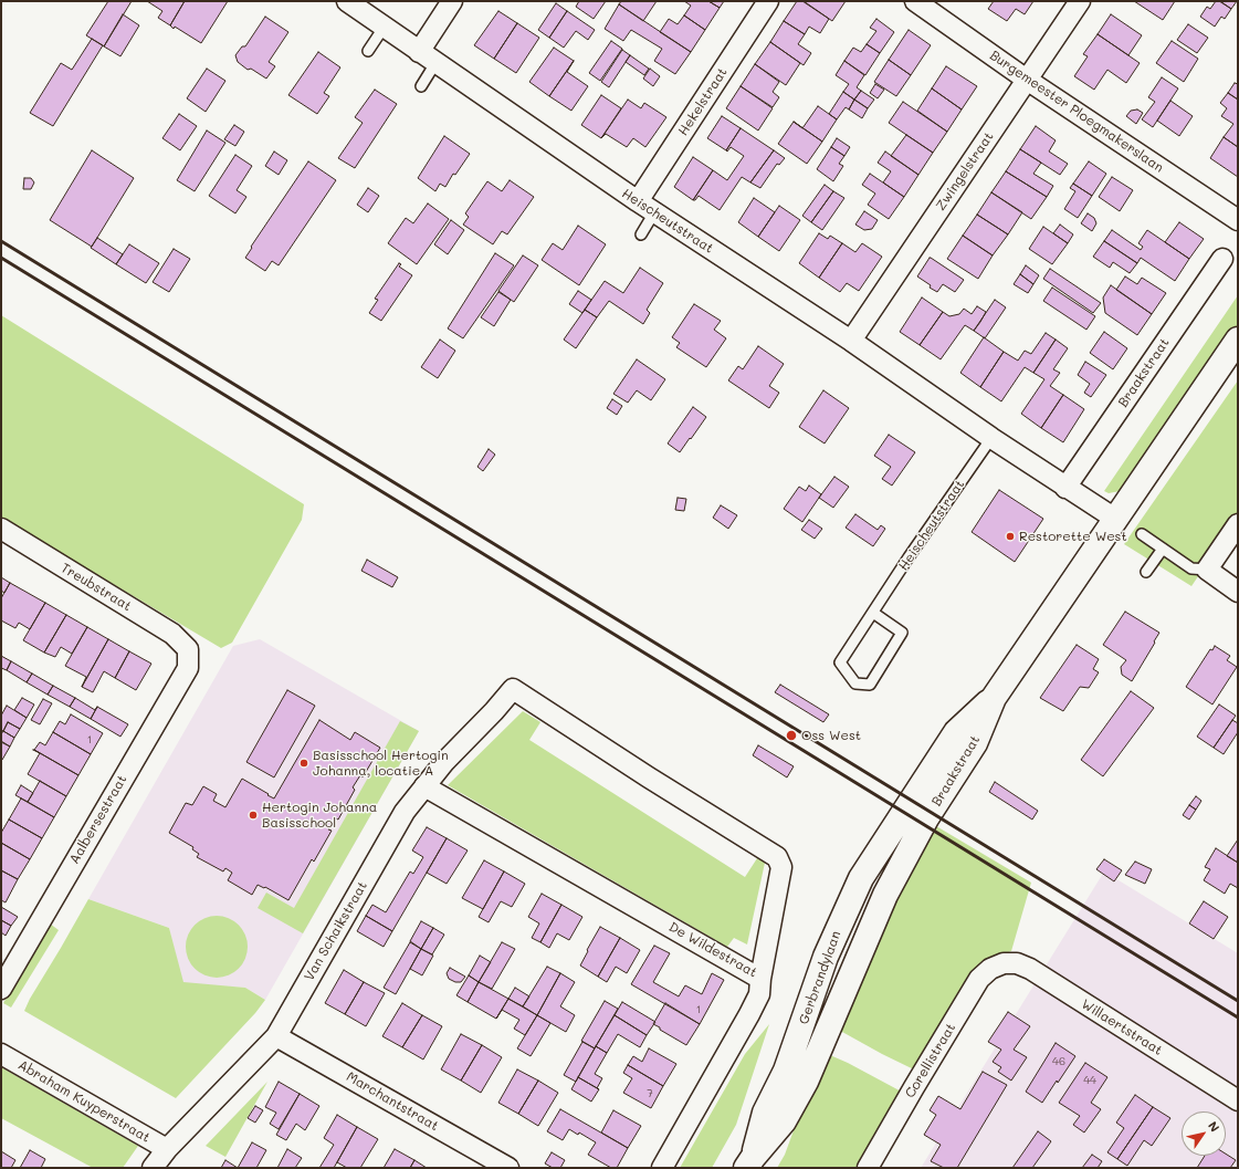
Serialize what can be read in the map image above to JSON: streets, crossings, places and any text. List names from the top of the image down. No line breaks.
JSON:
{"streets":{"street":["Hekelstraat","Burgemeester Ploegmakerslaan","Zwingelstraat","Heischeutstraat","Braakstraat","Treubstraat","Aalbersestraat","Van Schaikstraat","De Wildestraat","Gerbrandylaan","Willaertstraat","Corellistraat","Abraham Kuyperstraat","Marchantstraat"]},"crossings":[["Hekelstraat","Heischeutstraat"],["Burgemeester Ploegmakerslaan","Zwingelstraat"],["Zwingelstraat","Heischeutstraat"],["Heischeutstraat","Braakstraat"],["Braakstraat","Gerbrandylaan"],["Treubstraat","Aalbersestraat"],["Van Schaikstraat","De Wildestraat"],["Van Schaikstraat","Abraham Kuyperstraat"],["Van Schaikstraat","Marchantstraat"],["Willaertstraat","Corellistraat"]],"places":["Restorette West","Oss West","Basisschool Hertogin Johanna, locatie A","Hertogin Johanna Basisschool"],"house_numbers":["1","1","46","44","7"],"north":"top right"}
